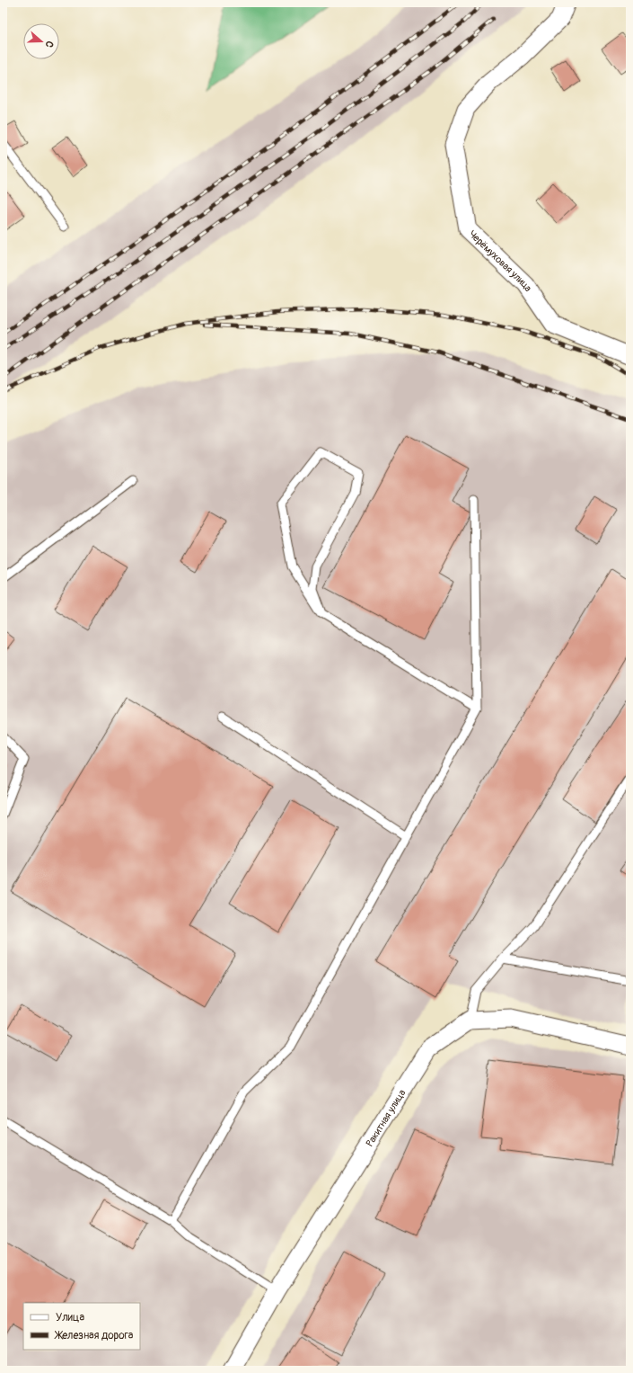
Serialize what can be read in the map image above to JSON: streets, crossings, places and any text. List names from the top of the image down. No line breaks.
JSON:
{"streets":{"street":["Черёмуховая улица","Ракитная улица"]},"legend":["Улица","Железная дорога"],"north":"right"}
